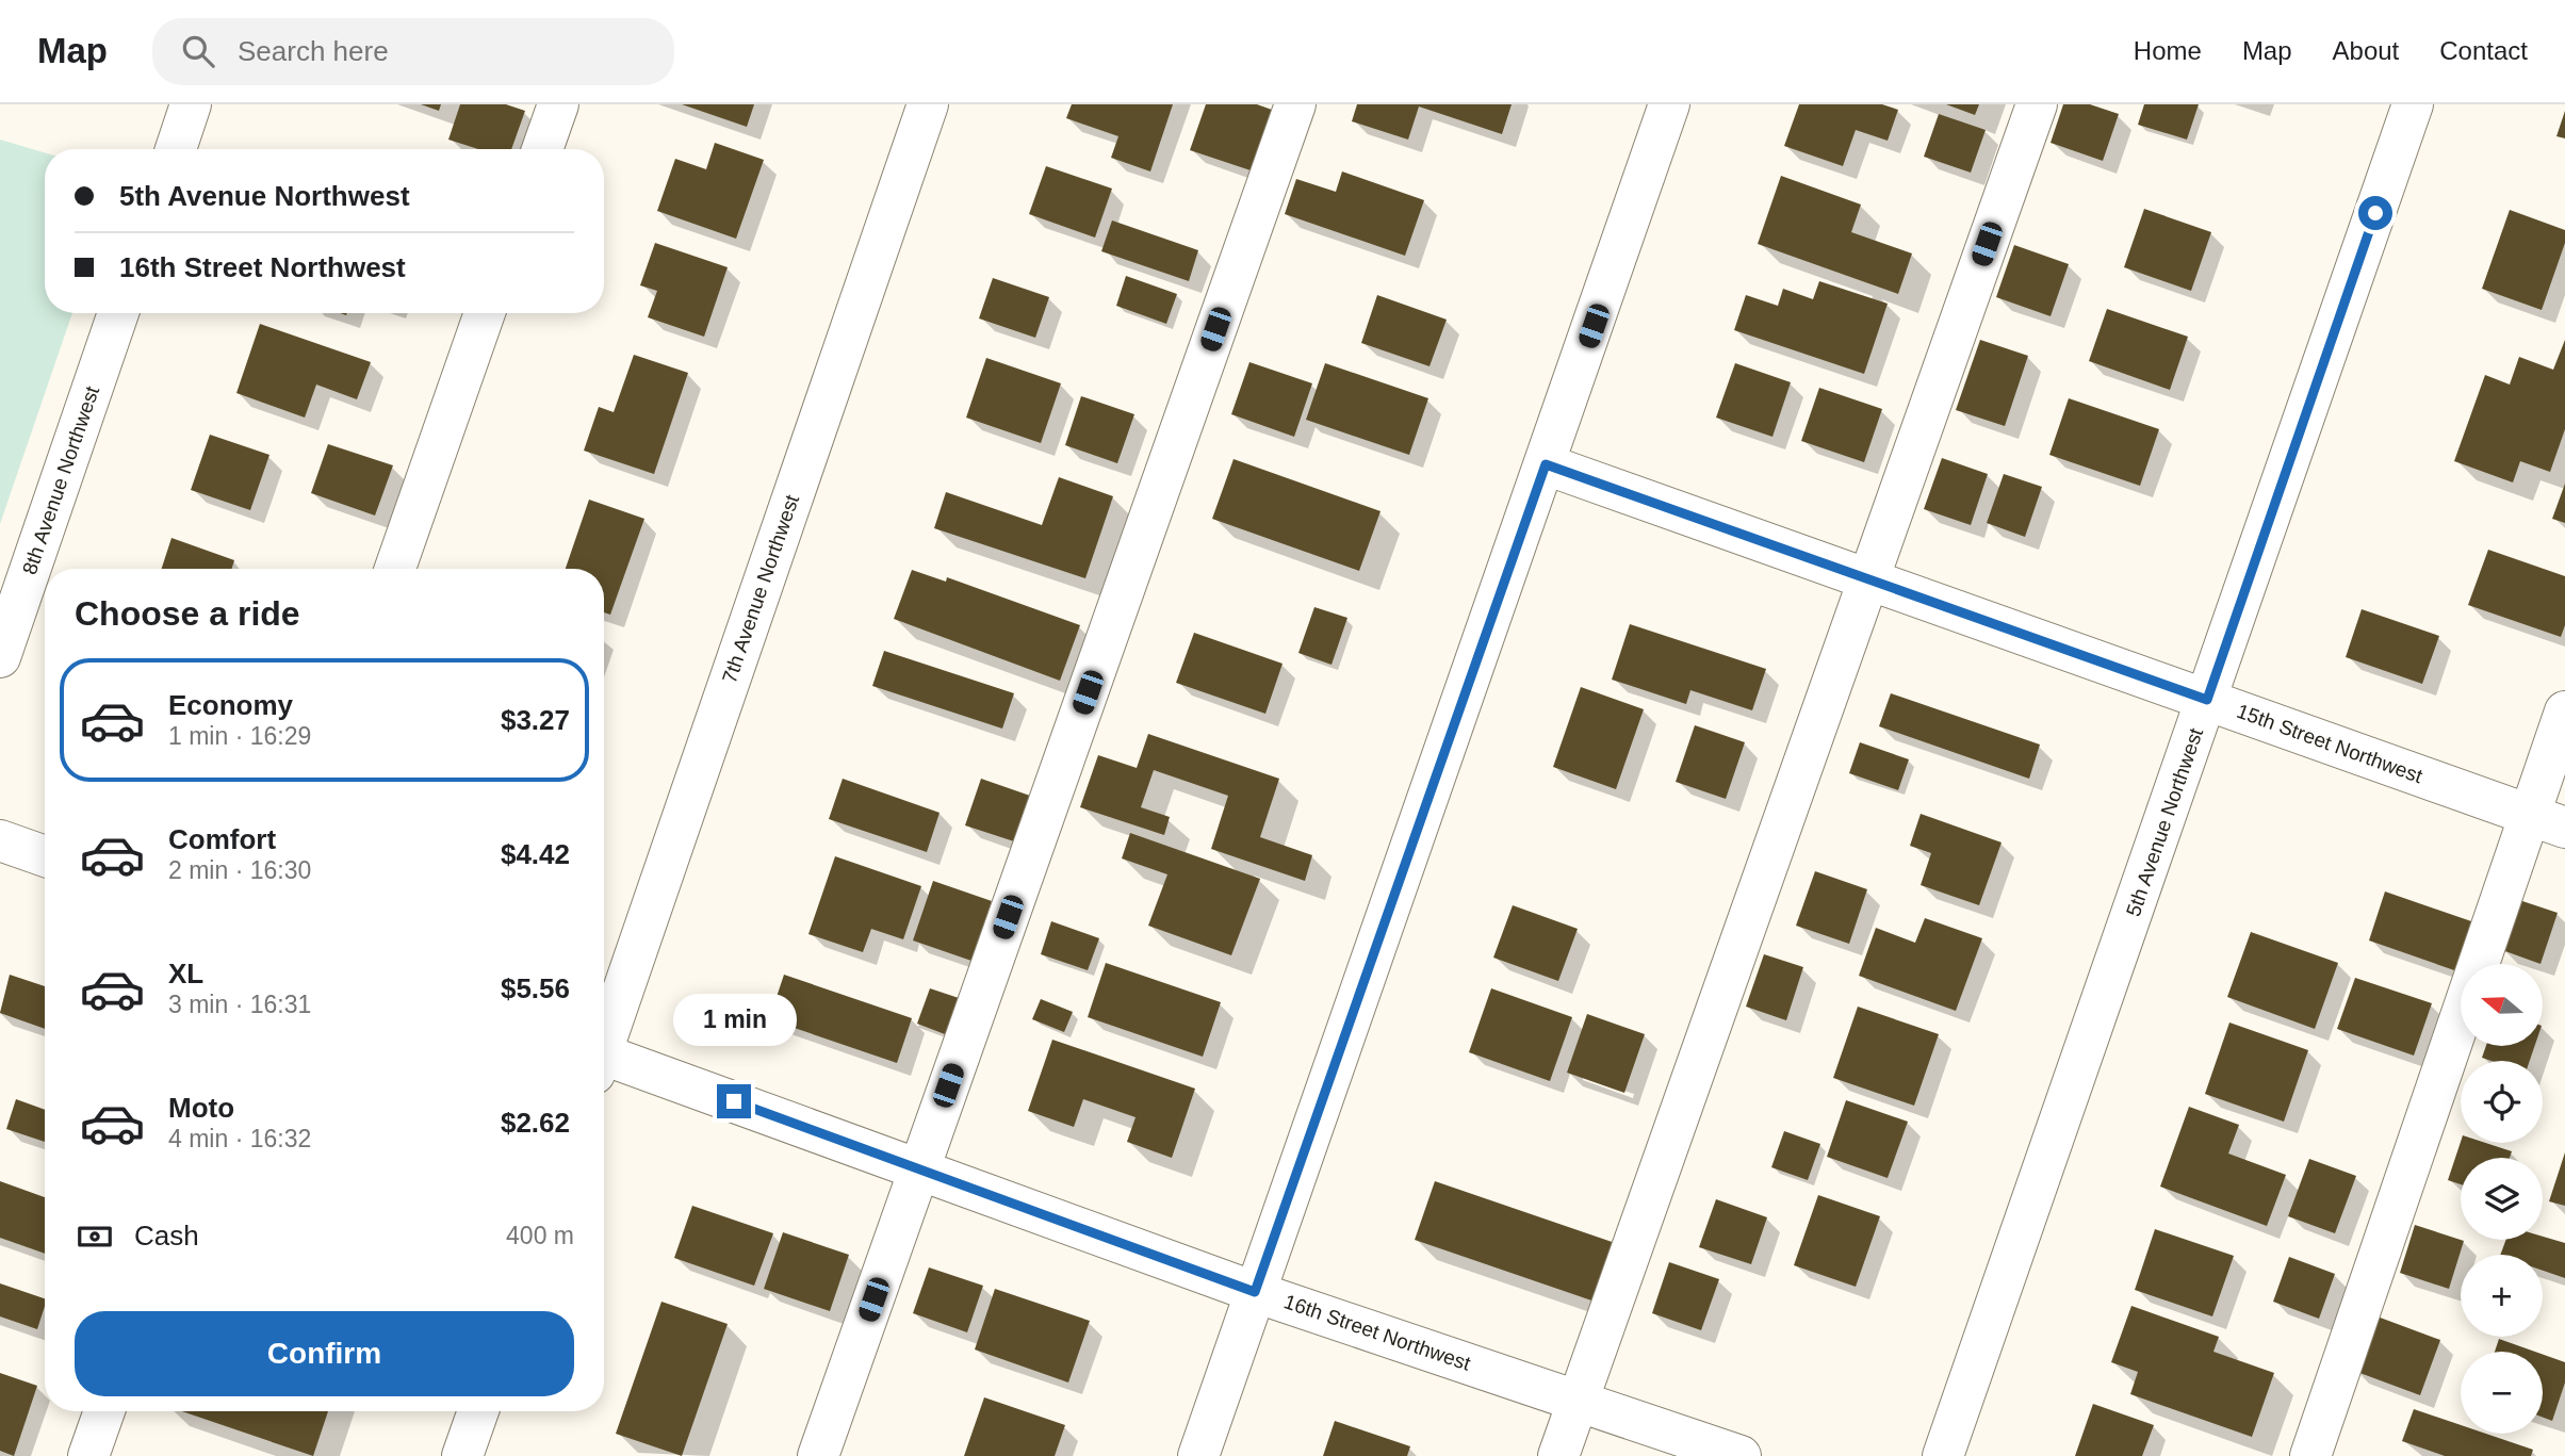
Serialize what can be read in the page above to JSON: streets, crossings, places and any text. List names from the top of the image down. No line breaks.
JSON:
{"streets":{"street":["8th Avenue Northwest","7th Avenue Northwest","15th Street Northwest","5th Avenue Northwest","16th Street Northwest"]},"crossings":[["15th Street Northwest","5th Avenue Northwest"]],"north":"left","page":{"header":"Map","search":"Search here","nav":["Home","Map","About","Contact"],"banner":["5th Avenue Northwest","16th Street Northwest"],"heading":"Choose a ride","list":[{"name":"Economy","note":"1 min · 16:29","value":"$3.27"},{"name":"Comfort","note":"2 min · 16:30","value":"$4.42"},{"name":"XL","note":"3 min · 16:31","value":"$5.56"},{"name":"Moto","note":"4 min · 16:32","value":"$2.62"}],"map_buttons":["+","−"],"bubble":"1 min","pay":["Cash","400 m"],"buttons":"Confirm"}}
